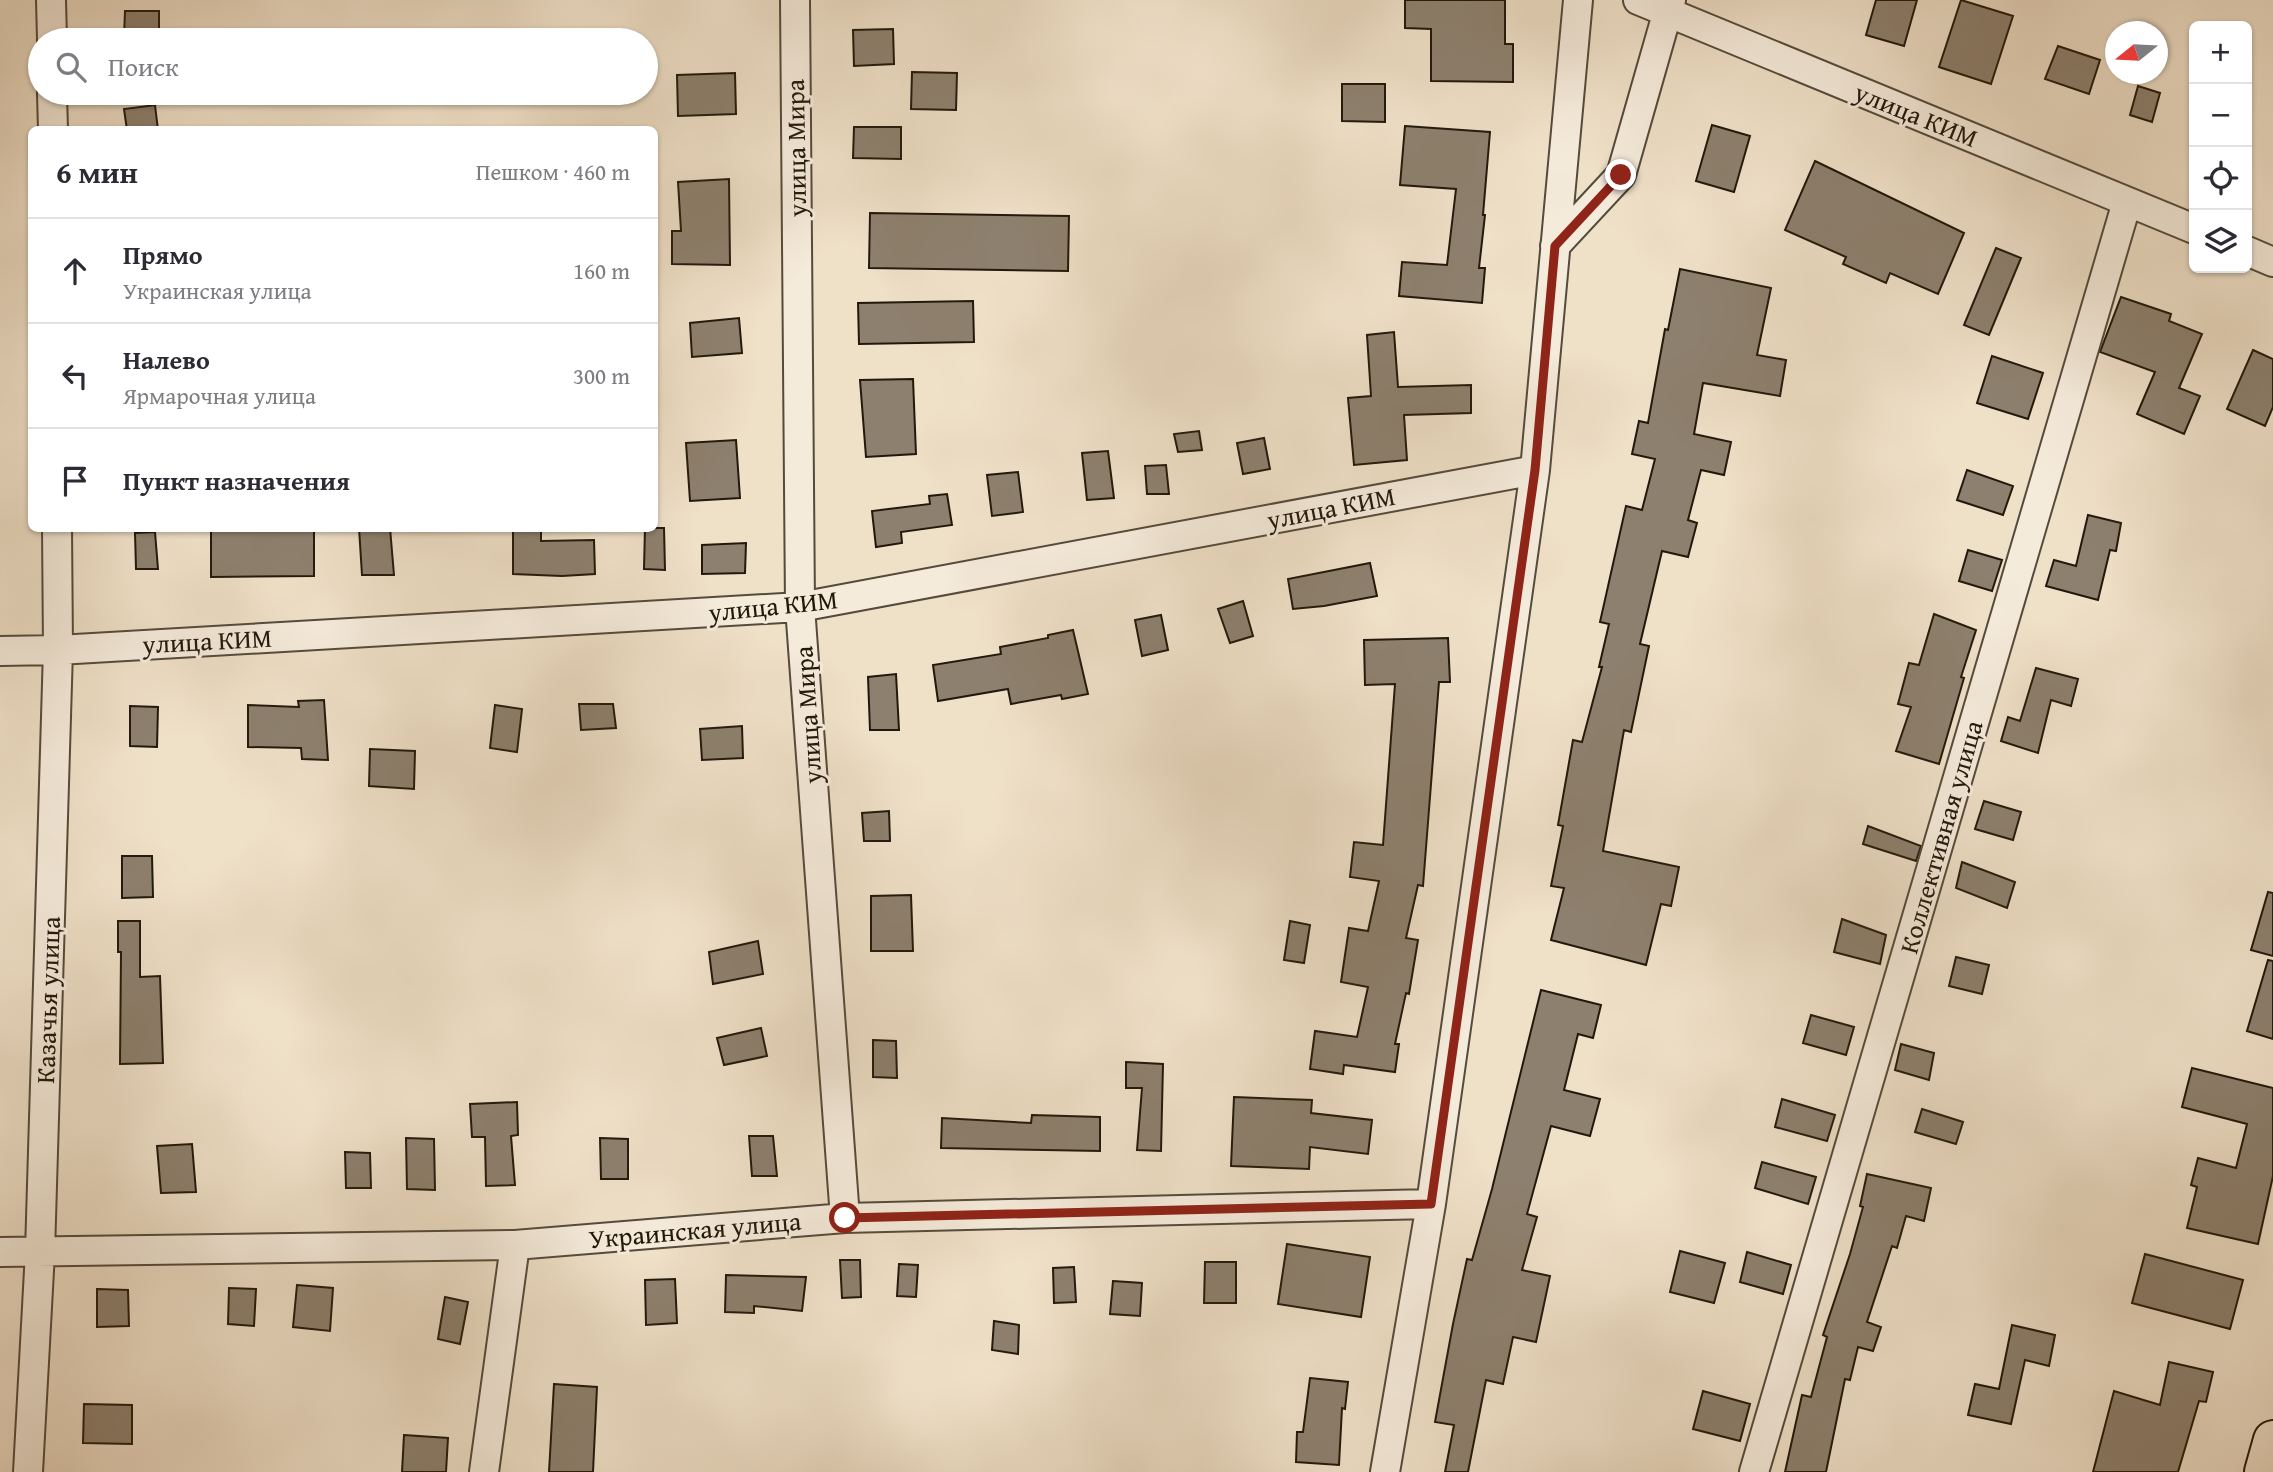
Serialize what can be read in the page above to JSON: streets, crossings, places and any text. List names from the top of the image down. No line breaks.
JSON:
{"streets":{"street":["улица КИМ","улица Мира","Коллективная улица","Казачья улица","Украинская улица"]},"crossings":[["улица КИМ","улица Мира"],["улица КИМ","Коллективная улица"],["улица КИМ","Казачья улица"],["улица Мира","Украинская улица"],["Казачья улица","Украинская улица"]],"north":"left","page":{"map_buttons":["+","−"],"search":"Поиск","heading":["6 мин","Пешком · 460 m"],"list":[["Прямо","Украинская улица","160 m"],["Налево","Ярмарочная улица","300 m"],"Пункт назначения"]}}
